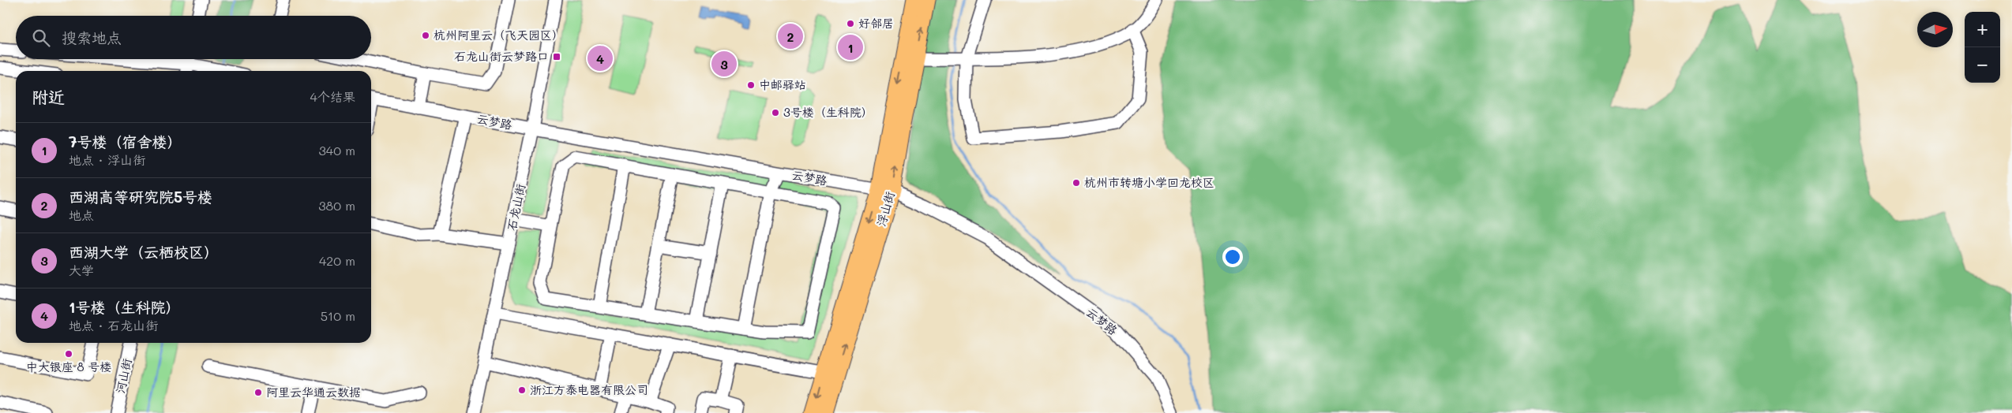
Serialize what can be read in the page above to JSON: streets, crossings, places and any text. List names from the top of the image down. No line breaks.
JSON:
{"streets":{"main road":["浮山街"],"street":["云梦路","石龙山街","河山街"]},"crossings":[["云梦路","石龙山街"],["云梦路","浮山街"]],"places":{"other":["好邻居","杭州阿里云（飞天园区）","中邮驿站","3号楼（生科院）","杭州市转塘小学回龙校区","中大银座 8 号楼","浙江方泰电器有限公司","阿里云华通云数据"],"transit":["石龙山街云梦路口"]},"north":"right","page":{"map_buttons":["+","−"],"search":"搜索地点","pins":["2","1","4","3"],"heading":["附近","4个结果"],"list":[{"mark":"1","name":"7号楼（宿舍楼）","note":"地点 · 浮山街","value":"340 m"},{"mark":"2","name":"西湖高等研究院5号楼","note":"地点","value":"380 m"},{"mark":"3","name":"西湖大学（云栖校区）","note":"大学","value":"420 m"},{"mark":"4","name":"1号楼（生科院）","note":"地点 · 石龙山街","value":"510 m"}]}}
